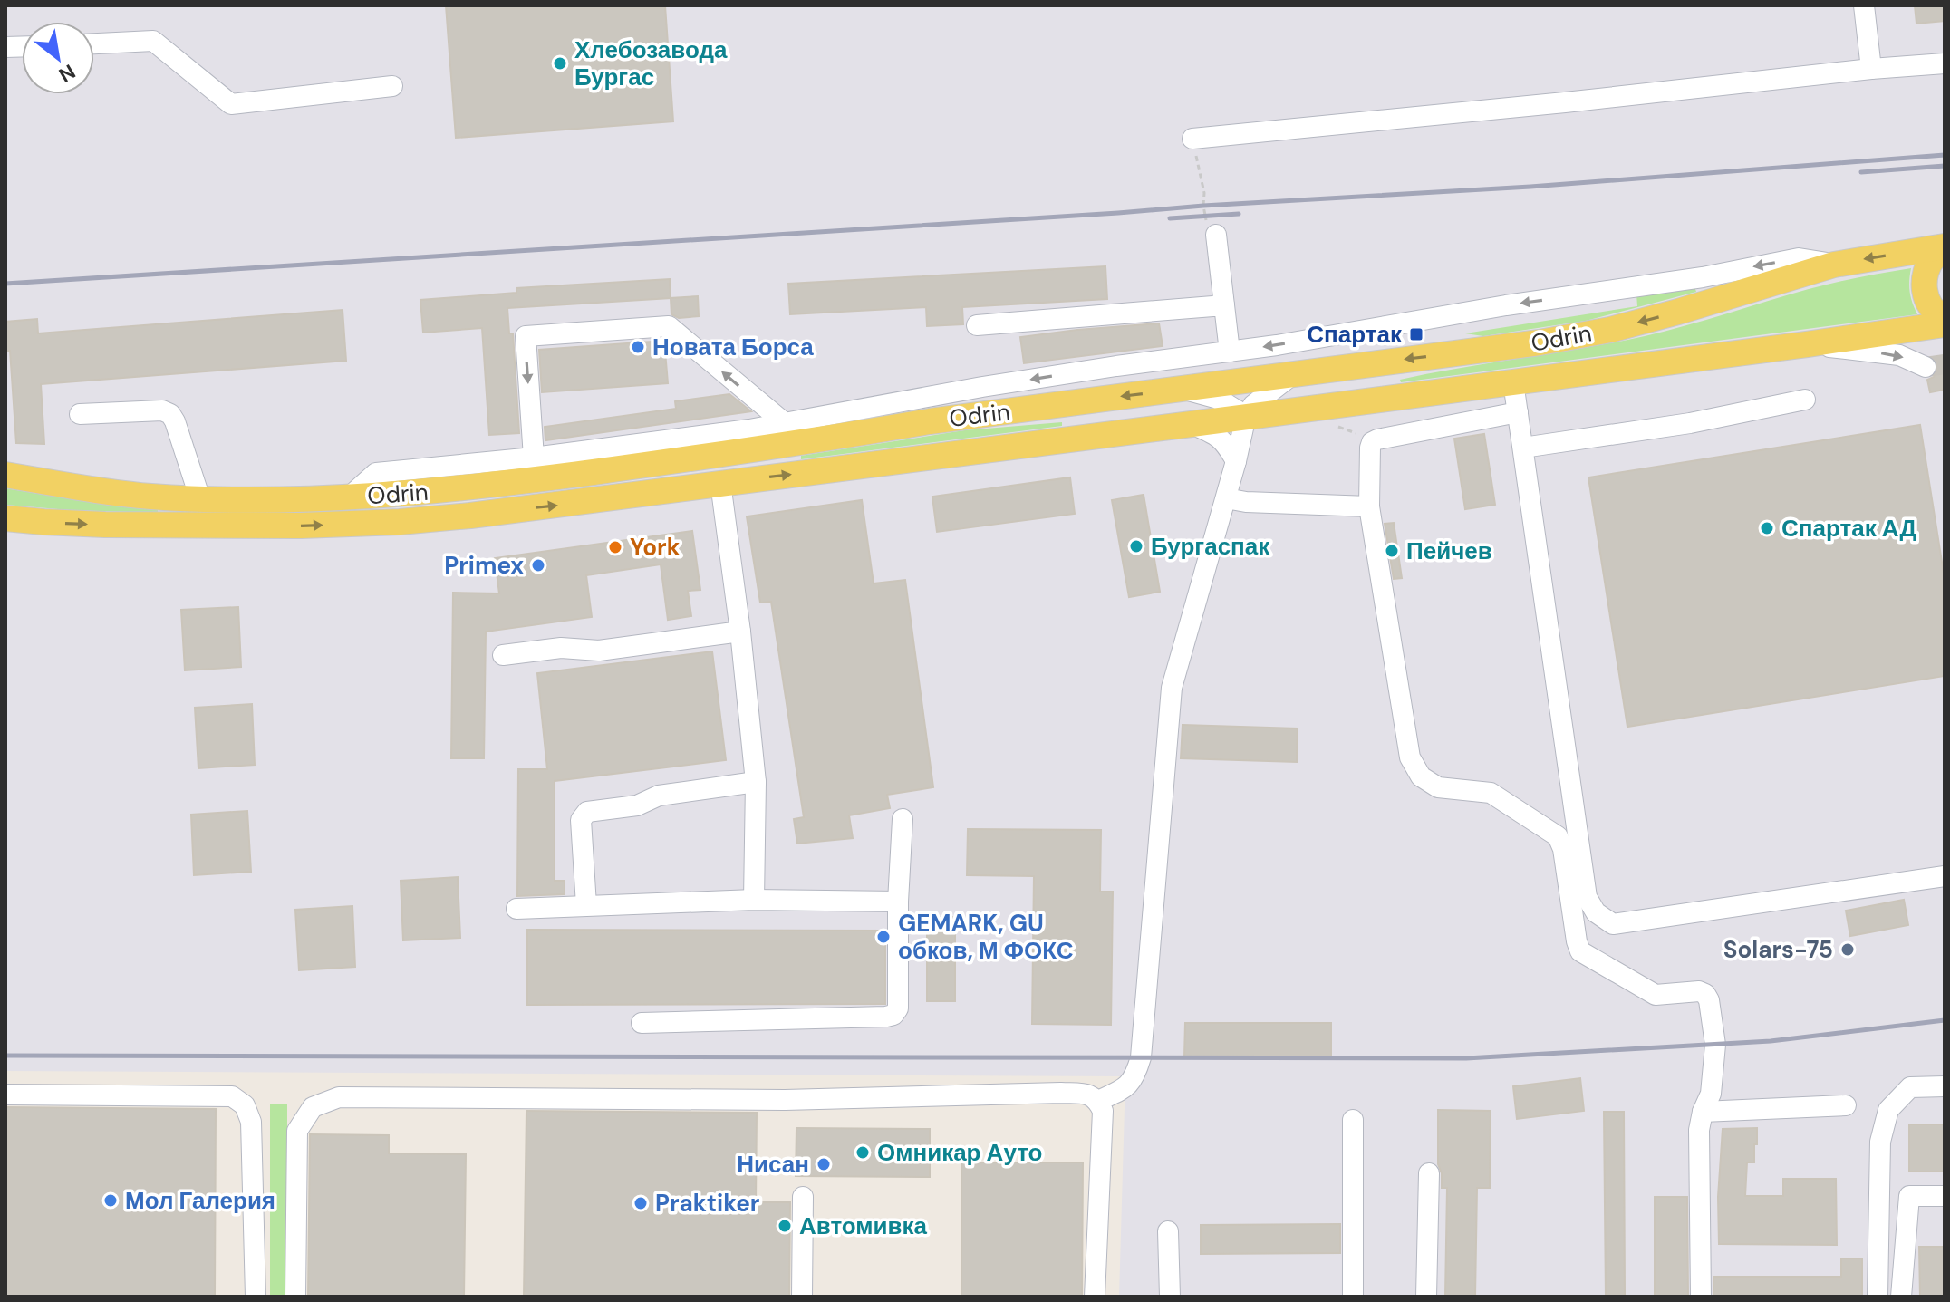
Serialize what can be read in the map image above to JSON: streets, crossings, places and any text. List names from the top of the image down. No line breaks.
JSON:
{"streets":{"main road":["Odrin"]},"places":{"other":["Хлебозавода Бургас","Новата Борса","Спартак АД","Бургаспак","York","Пейчев","Primex","GEMARK, GU обков, М ФОКС","Solars-75","Омникар Ауто","Нисан","Мол Галерия","Praktiker","Автомивка"],"transit":["Спартак"]},"north":"bottom right"}
